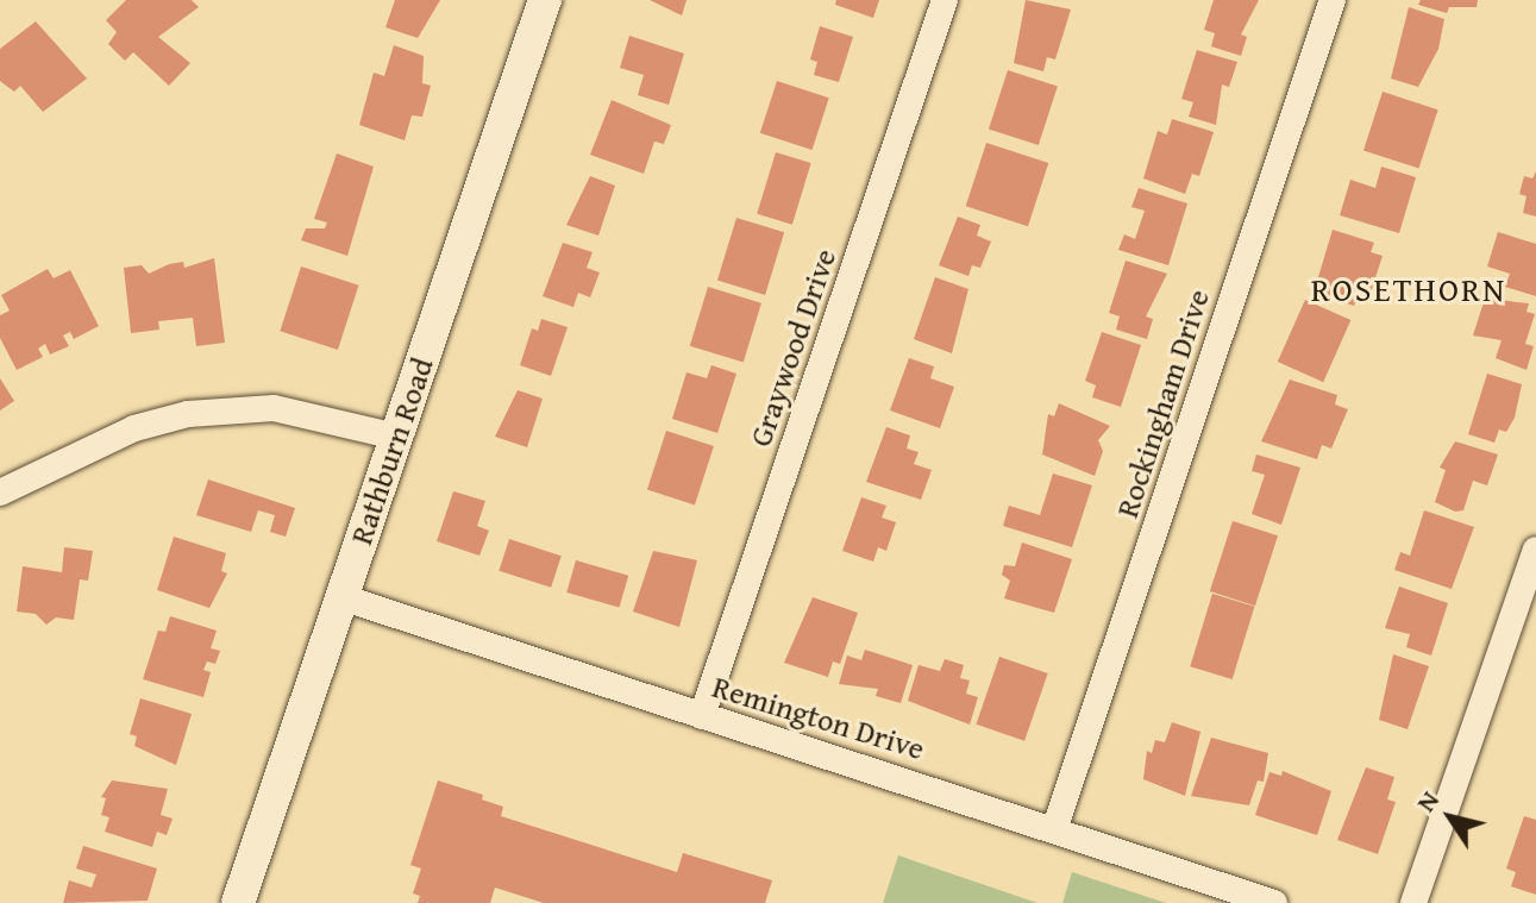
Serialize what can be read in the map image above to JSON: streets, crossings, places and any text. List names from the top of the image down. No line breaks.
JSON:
{"streets":{"street":["Graywood Drive","Rockingham Drive","Rathburn Road","Remington Drive"]},"crossings":[["Graywood Drive","Remington Drive"],["Rockingham Drive","Remington Drive"],["Rathburn Road","Remington Drive"]],"districts":["ROSETHORN"],"north":"top left"}
